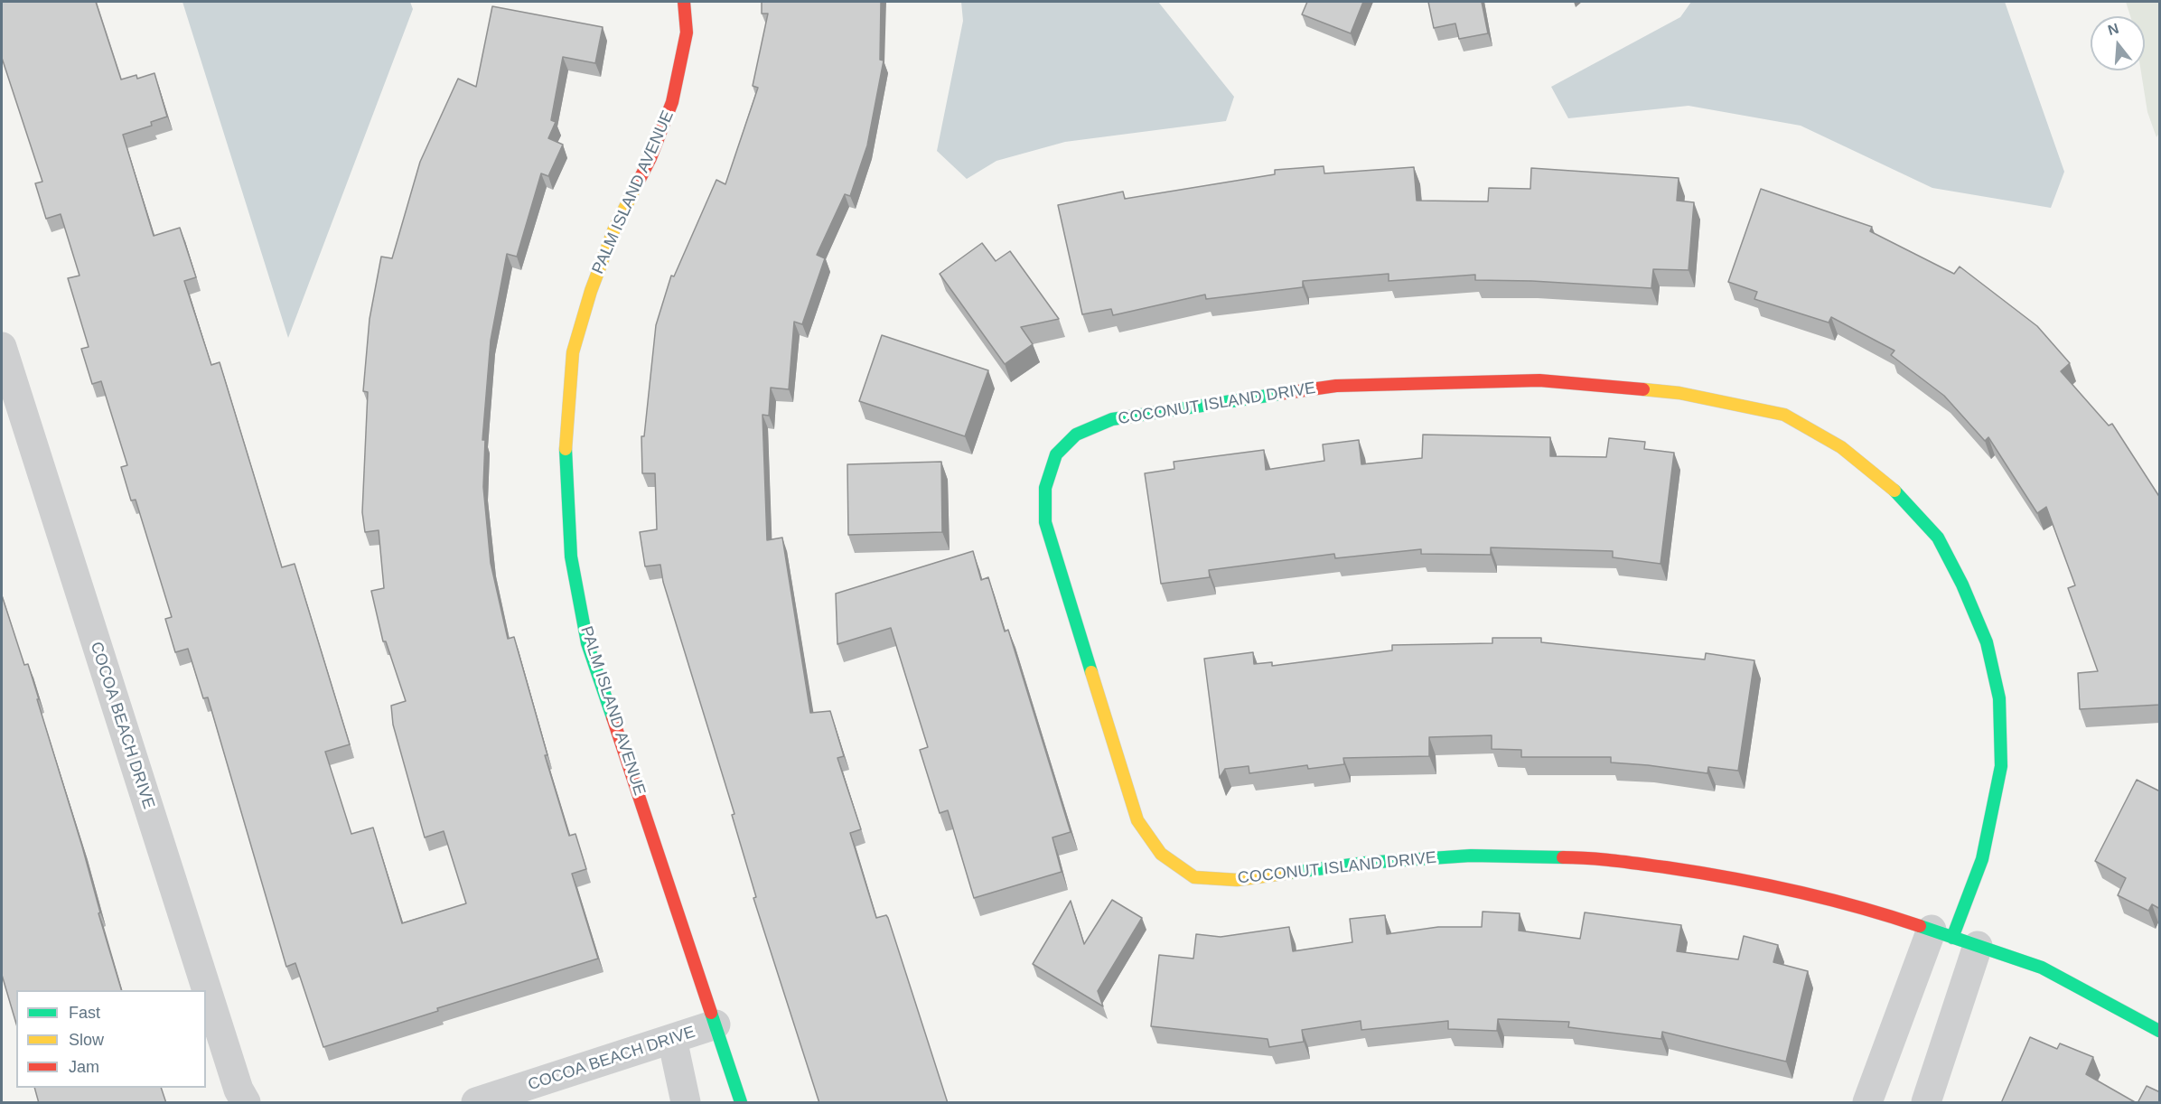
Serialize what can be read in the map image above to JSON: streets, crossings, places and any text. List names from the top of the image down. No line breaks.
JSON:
{"streets":{"street":["PALM ISLAND AVENUE","COCONUT ISLAND DRIVE","COCOA BEACH DRIVE"]},"crossings":[["PALM ISLAND AVENUE","COCOA BEACH DRIVE"]],"legend":["Fast","Slow","Jam"],"north":"top"}
